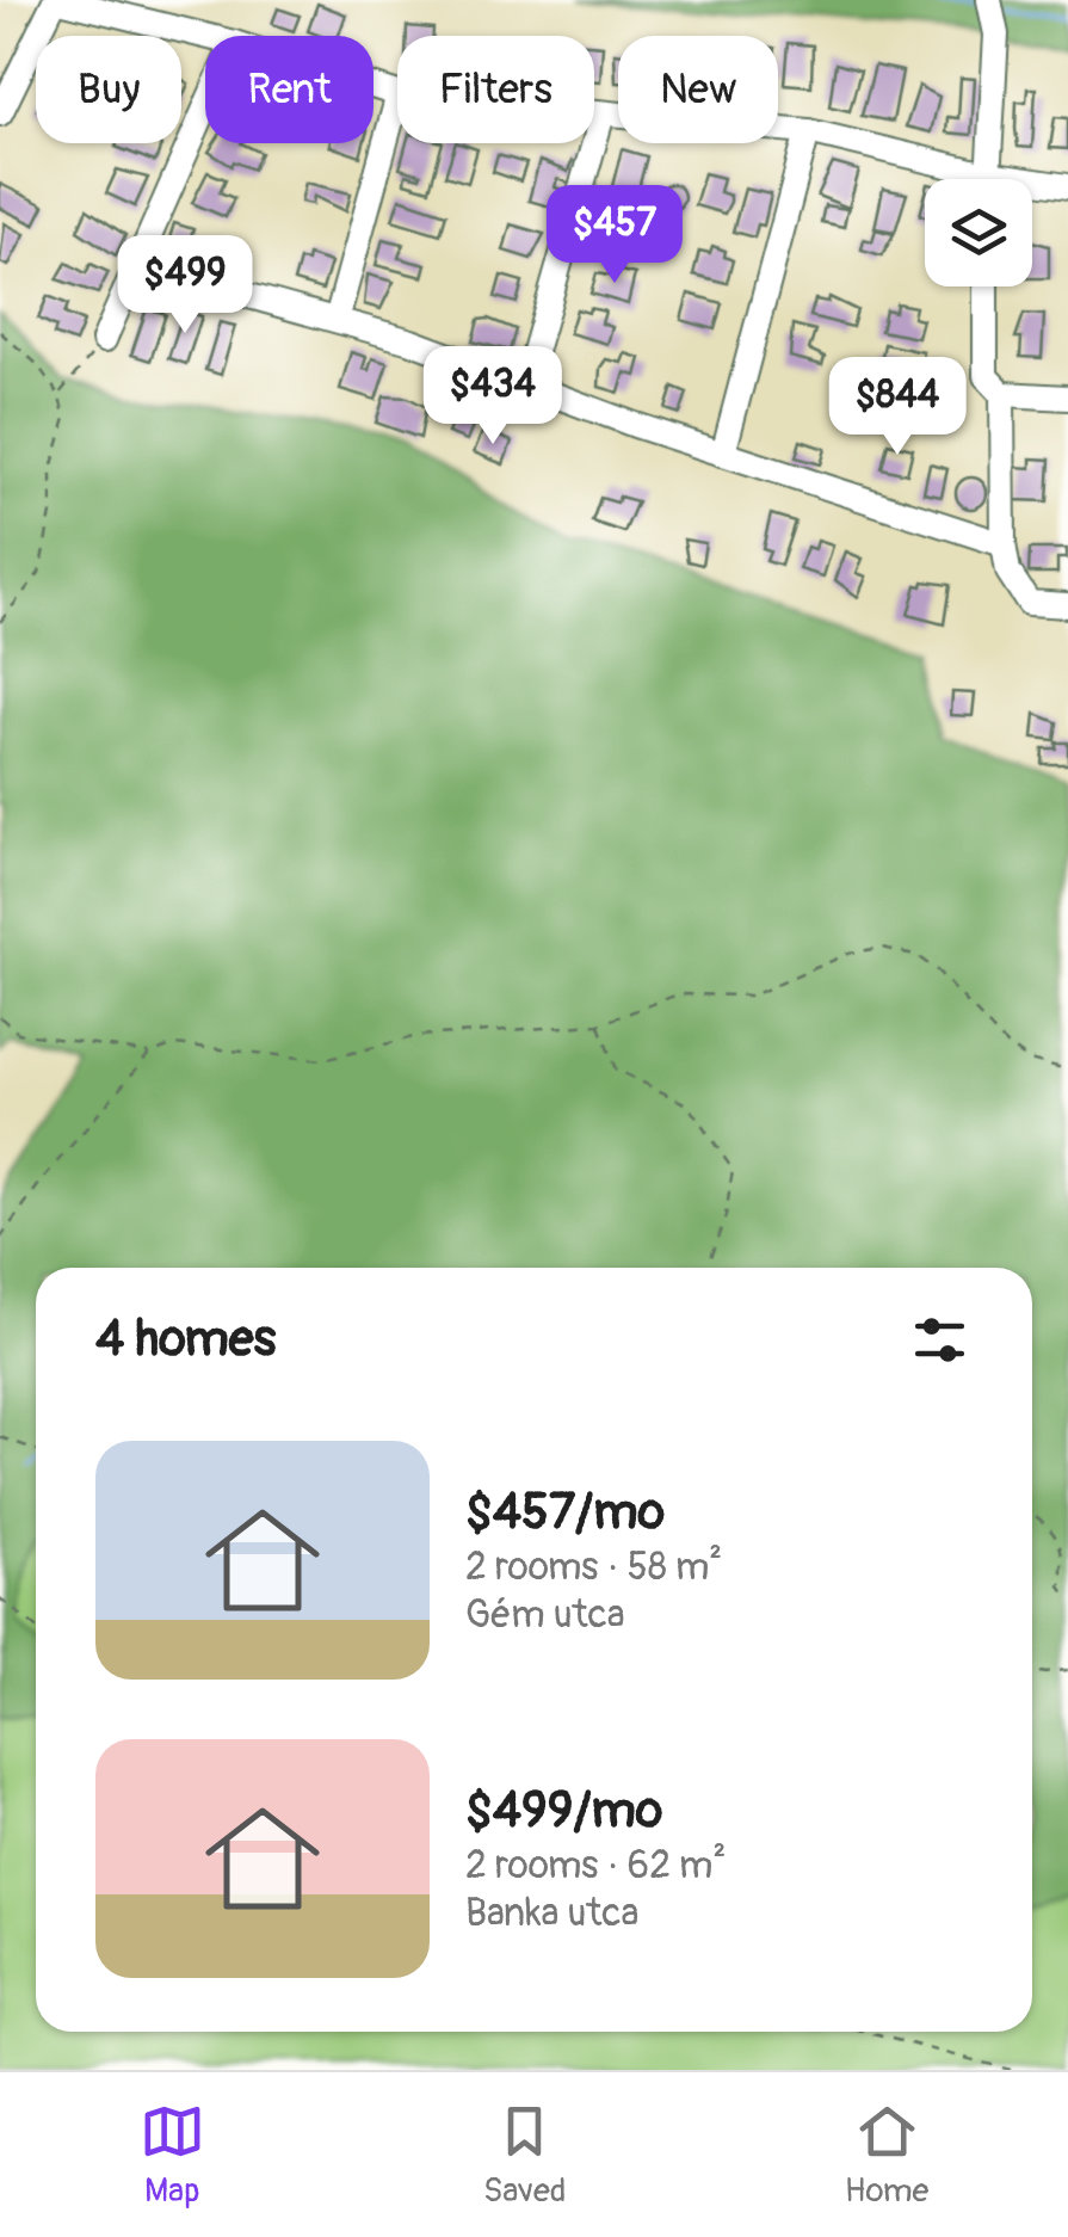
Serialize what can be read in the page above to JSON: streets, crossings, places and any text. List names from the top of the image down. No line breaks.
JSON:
{"page":{"chip":["Buy","Rent","Filters","New"],"price":["$457","$499","$434","$844"],"heading":"4 homes","list":[{"name":"$457/mo","note":"2 rooms · 58 m² · Gém utca"},{"name":"$499/mo","note":"2 rooms · 62 m² · Banka utca"}],"tabs":["Map","Saved","Home"]}}
